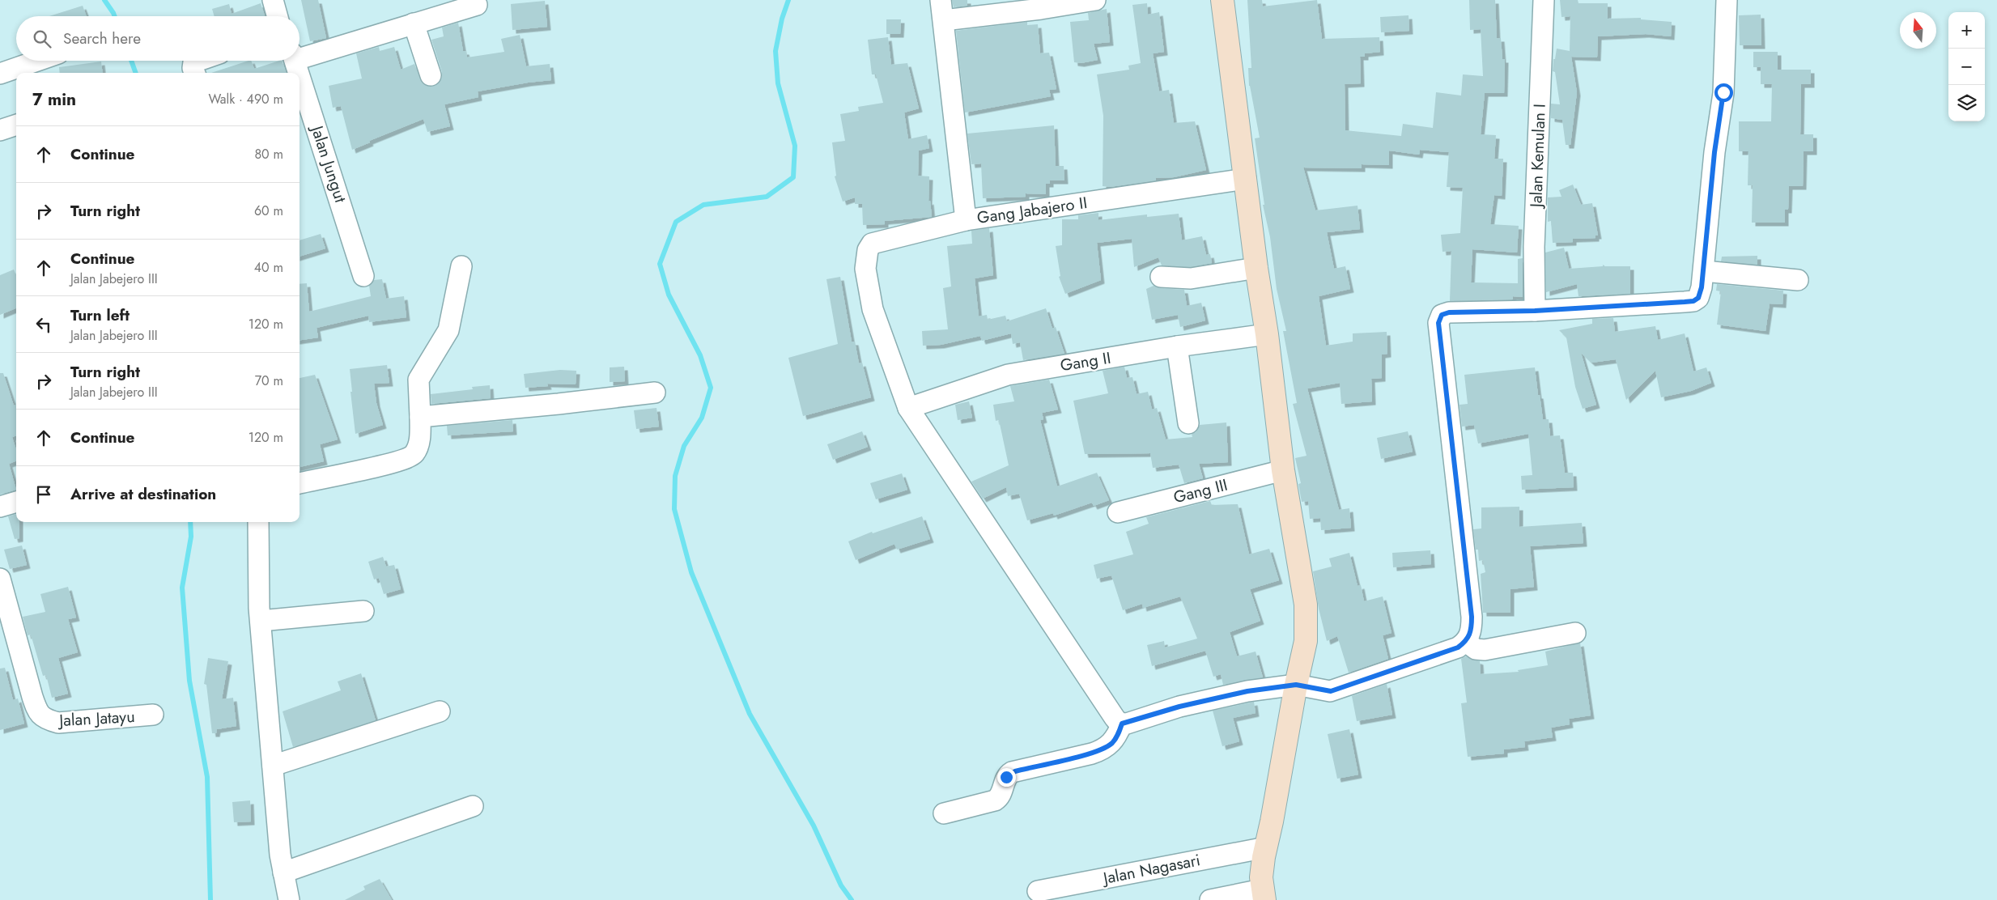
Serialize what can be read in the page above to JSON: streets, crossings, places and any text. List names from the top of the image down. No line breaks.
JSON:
{"streets":{"street":["Jalan Kemulan I","Jalan Jungut","Gang Jabajero II","Gang II","Gang III","Jalan Jatayu","Jalan Nagasari"]},"north":"top","page":{"map_buttons":["+","−"],"search":"Search here","heading":["7 min","Walk · 490 m"],"list":[["Continue","80 m"],["Turn right","60 m"],["Continue","Jalan Jabejero III","40 m"],["Turn left","Jalan Jabejero III","120 m"],["Turn right","Jalan Jabejero III","70 m"],["Continue","120 m"],"Arrive at destination"]}}
